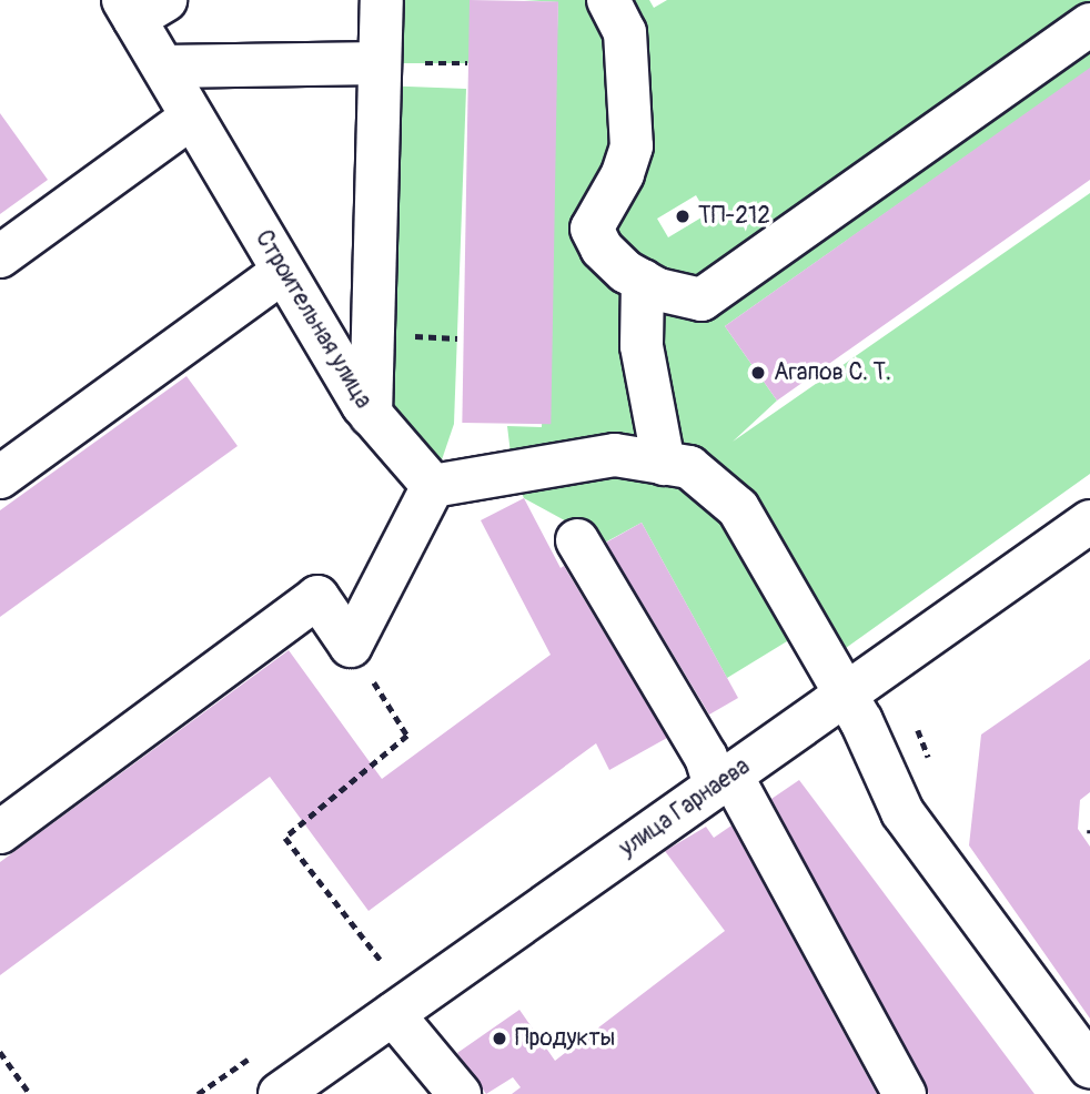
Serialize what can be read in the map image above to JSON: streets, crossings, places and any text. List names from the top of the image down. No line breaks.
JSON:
{"streets":{"street":["Строительная улица","улица Гарнаева"]},"places":["ТП-212","Агапов С. Т.","Продукты"]}
